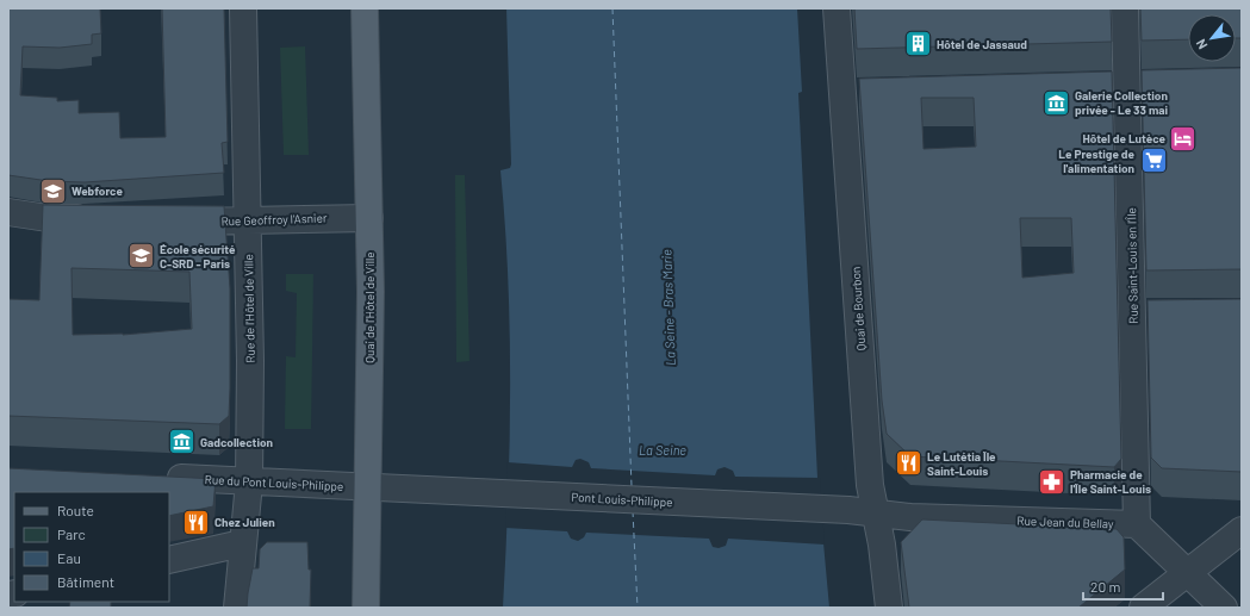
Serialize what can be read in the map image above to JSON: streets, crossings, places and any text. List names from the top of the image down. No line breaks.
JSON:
{"streets":{"main road":["Quai de l'Hôtel de Ville"],"street":["Rue Geoffroy l'Asnier","Rue Saint-Louis en l'Île","Rue de l'Hôtel de Ville","Quai de Bourbon","Rue du Pont Louis-Philippe","Pont Louis-Philippe","Rue Jean du Bellay"]},"crossings":[["Rue Geoffroy l'Asnier","Quai de l'Hôtel de Ville"],["Rue Geoffroy l'Asnier","Rue de l'Hôtel de Ville"],["Rue Saint-Louis en l'Île","Rue Jean du Bellay"],["Quai de l'Hôtel de Ville","Rue du Pont Louis-Philippe"],["Quai de l'Hôtel de Ville","Pont Louis-Philippe"],["Rue de l'Hôtel de Ville","Rue du Pont Louis-Philippe"],["Quai de Bourbon","Pont Louis-Philippe"],["Quai de Bourbon","Rue Jean du Bellay"],["Rue du Pont Louis-Philippe","Pont Louis-Philippe"],["Pont Louis-Philippe","Rue Jean du Bellay"]],"water":["La Seine - Bras Marie","La Seine"],"places":{"building":["Hôtel de Jassaud"],"museum":["Galerie Collection privée - Le 33 mai","Gadcollection"],"hotel":["Hôtel de Lutèce"],"supermarket":["Le Prestige de l'alimentation"],"school or university":["Webforce","École sécurité C-SRD - Paris"],"restaurant":["Le Lutétia Île Saint-Louis","Chez Julien"],"pharmacy":["Pharmacie de l'Île Saint-Louis"]},"legend":["Route","Parc","Eau","Bâtiment"],"scale_bar":"20 m","north":"bottom left"}
